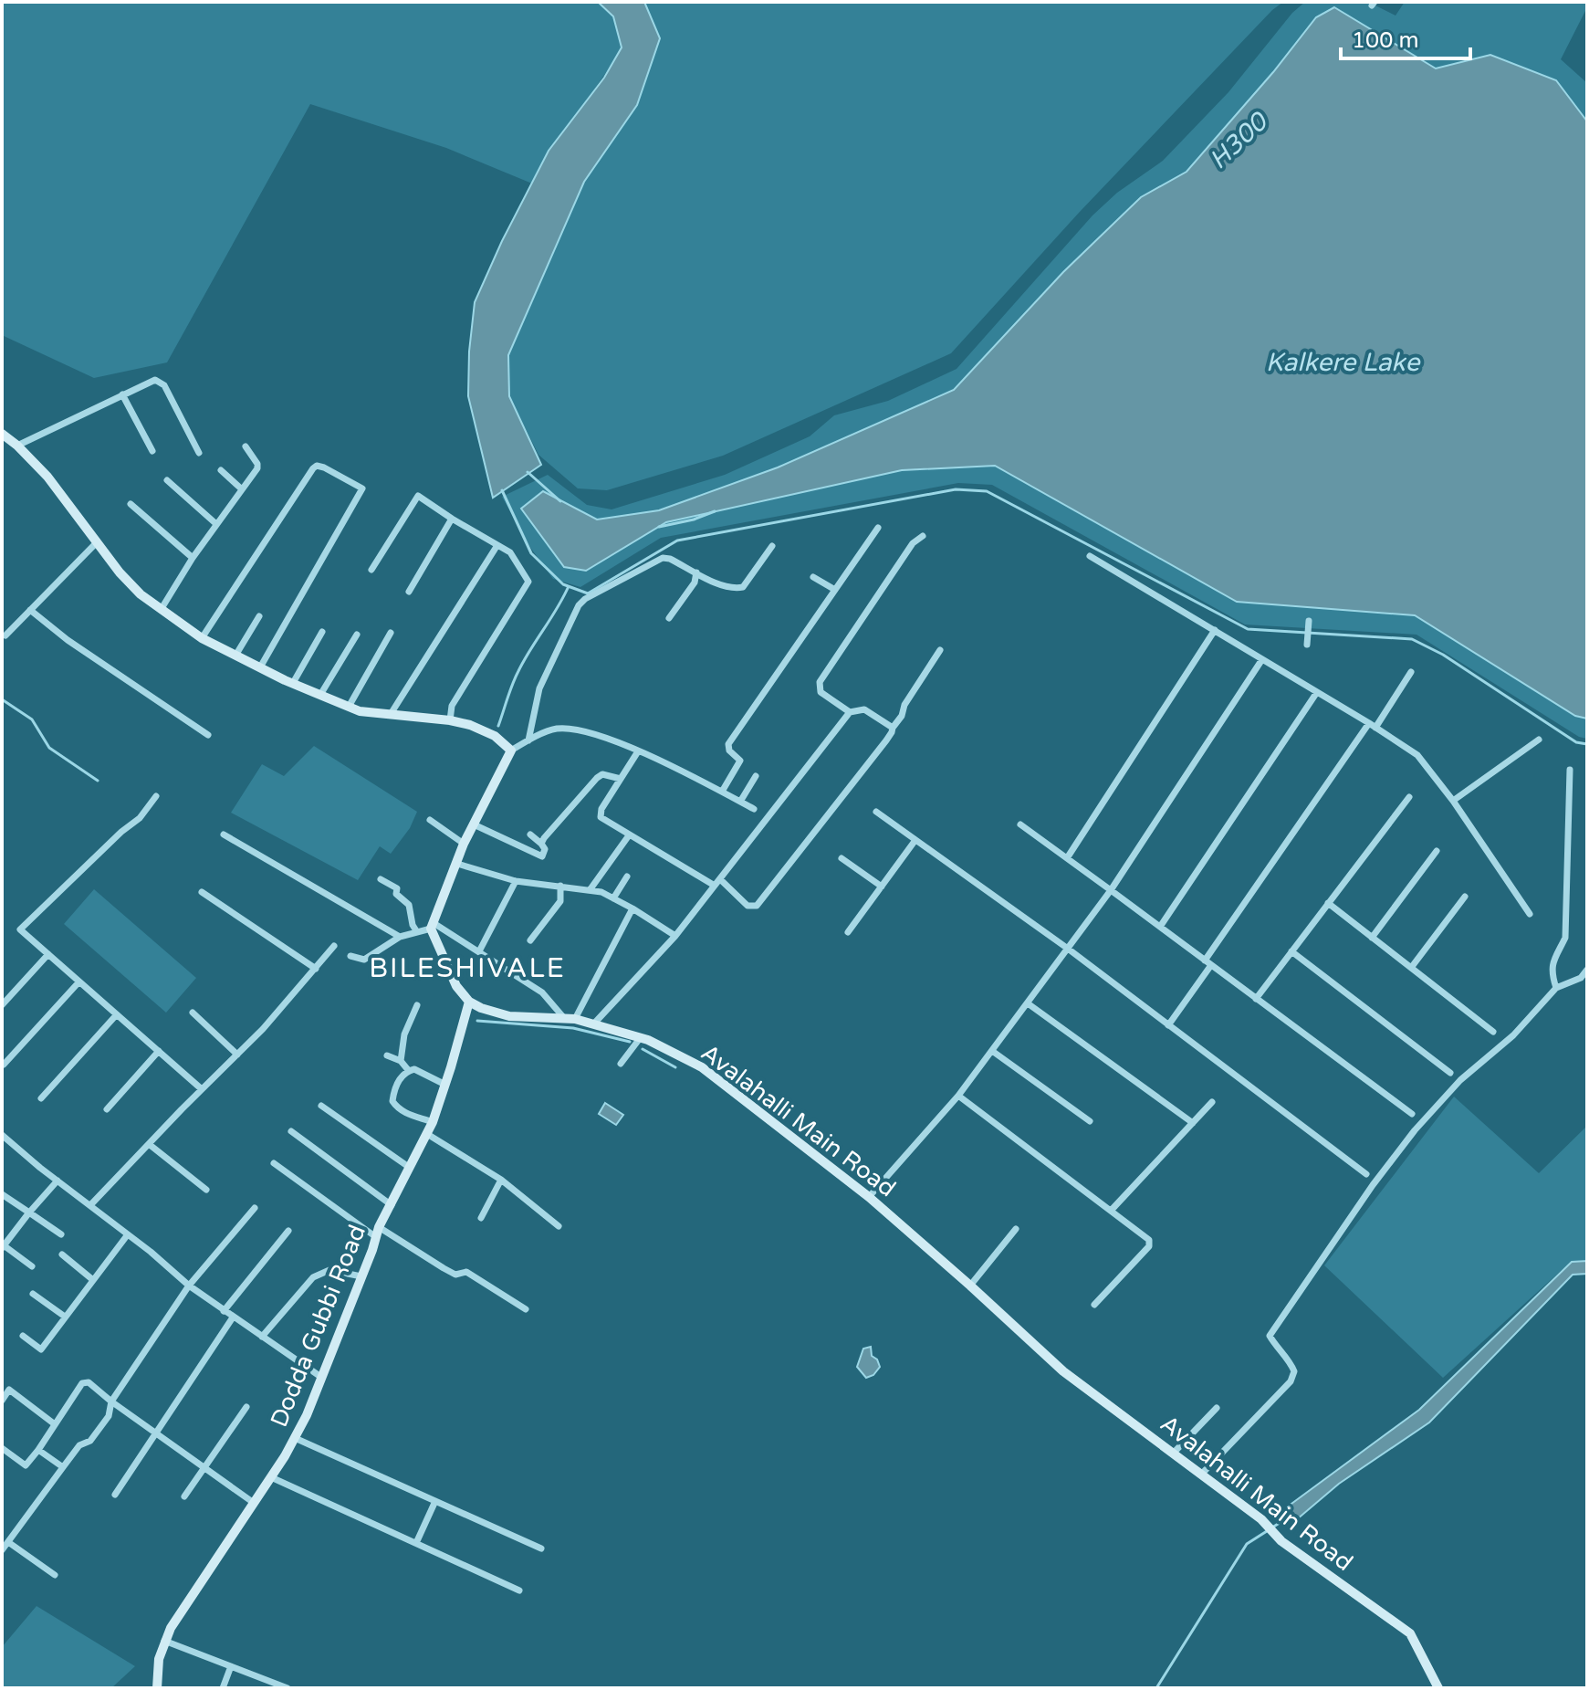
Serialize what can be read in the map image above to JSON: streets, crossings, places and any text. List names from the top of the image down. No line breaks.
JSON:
{"streets":{"main road":["Avalahalli Main Road","Dodda Gubbi Road"]},"crossings":[["Avalahalli Main Road","Dodda Gubbi Road"]],"districts":["BILESHIVALE"],"water":["H300","Kalkere Lake"],"scale_bar":"100 m"}
